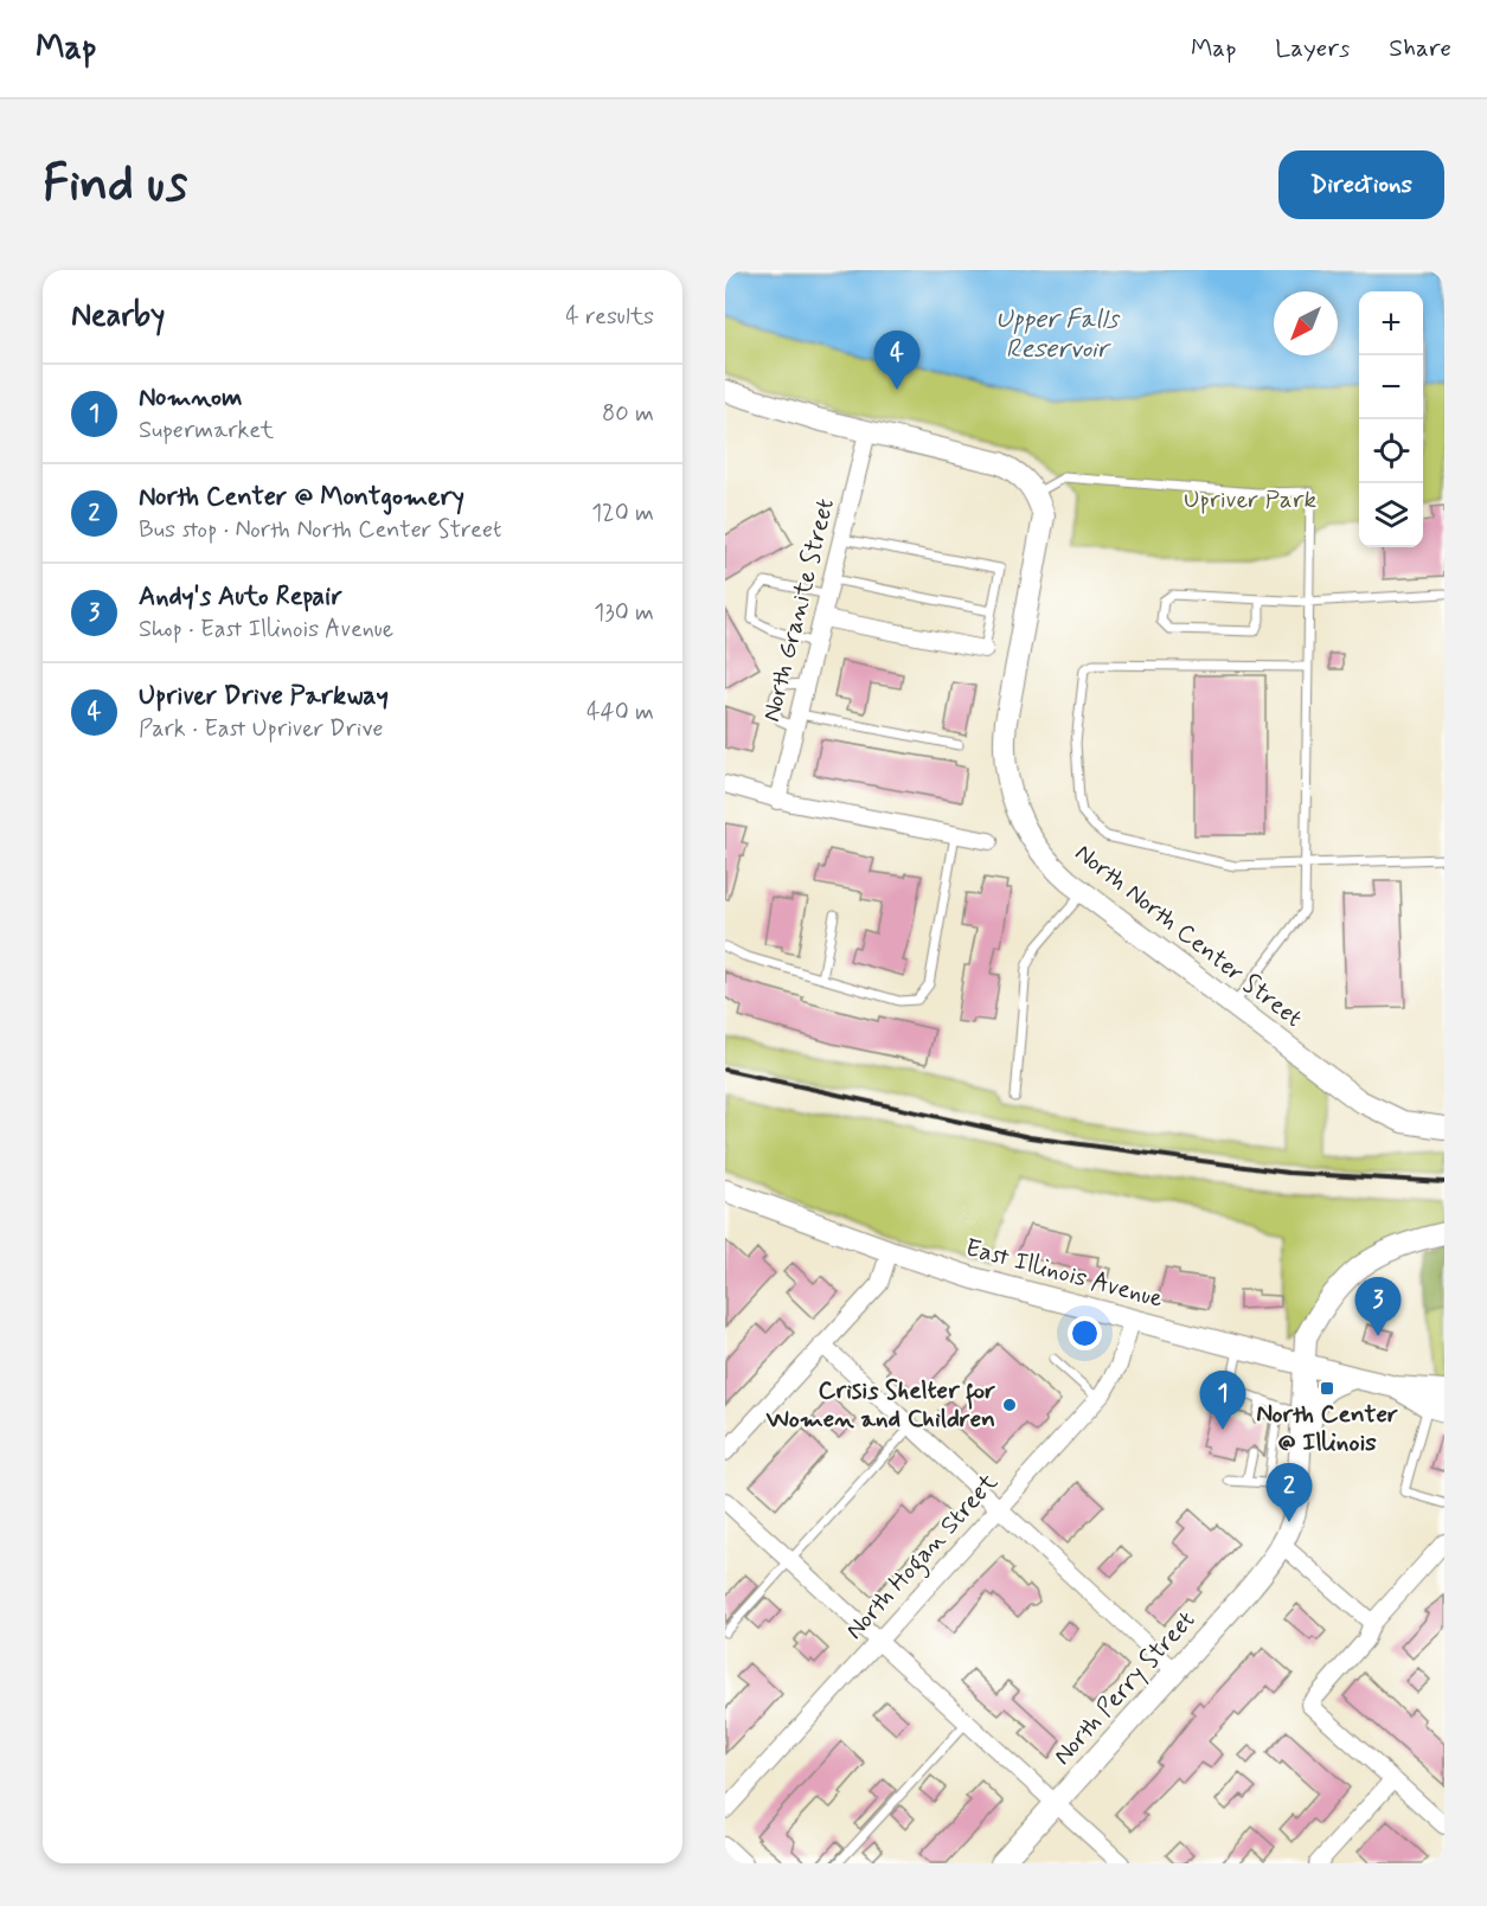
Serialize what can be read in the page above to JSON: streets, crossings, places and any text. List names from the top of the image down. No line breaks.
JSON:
{"streets":{"street":["North Granite Street","North North Center Street","East Illinois Avenue","North Hogan Street","North Perry Street"]},"crossings":[["East Illinois Avenue","North Hogan Street"]],"water":["Upper Falls Reservoir"],"parks":["Upriver Park"],"places":{"transit":["North Center @ Illinois"],"other":["Crisis Shelter for Women and Children"]},"north":"bottom left","page":{"header":"Map","nav":["Map","Layers","Share"],"buttons":"Directions","title":"Find us","heading":["Nearby","4 results"],"map_buttons":["+","−"],"pins":["4","3","1","2"],"list":[{"mark":"1","name":"Nomnom","note":"Supermarket","value":"80 m"},{"mark":"2","name":"North Center @ Montgomery","note":"Bus stop · North North Center Street","value":"120 m"},{"mark":"3","name":"Andy's Auto Repair","note":"Shop · East Illinois Avenue","value":"130 m"},{"mark":"4","name":"Upriver Drive Parkway","note":"Park · East Upriver Drive","value":"440 m"}]}}
